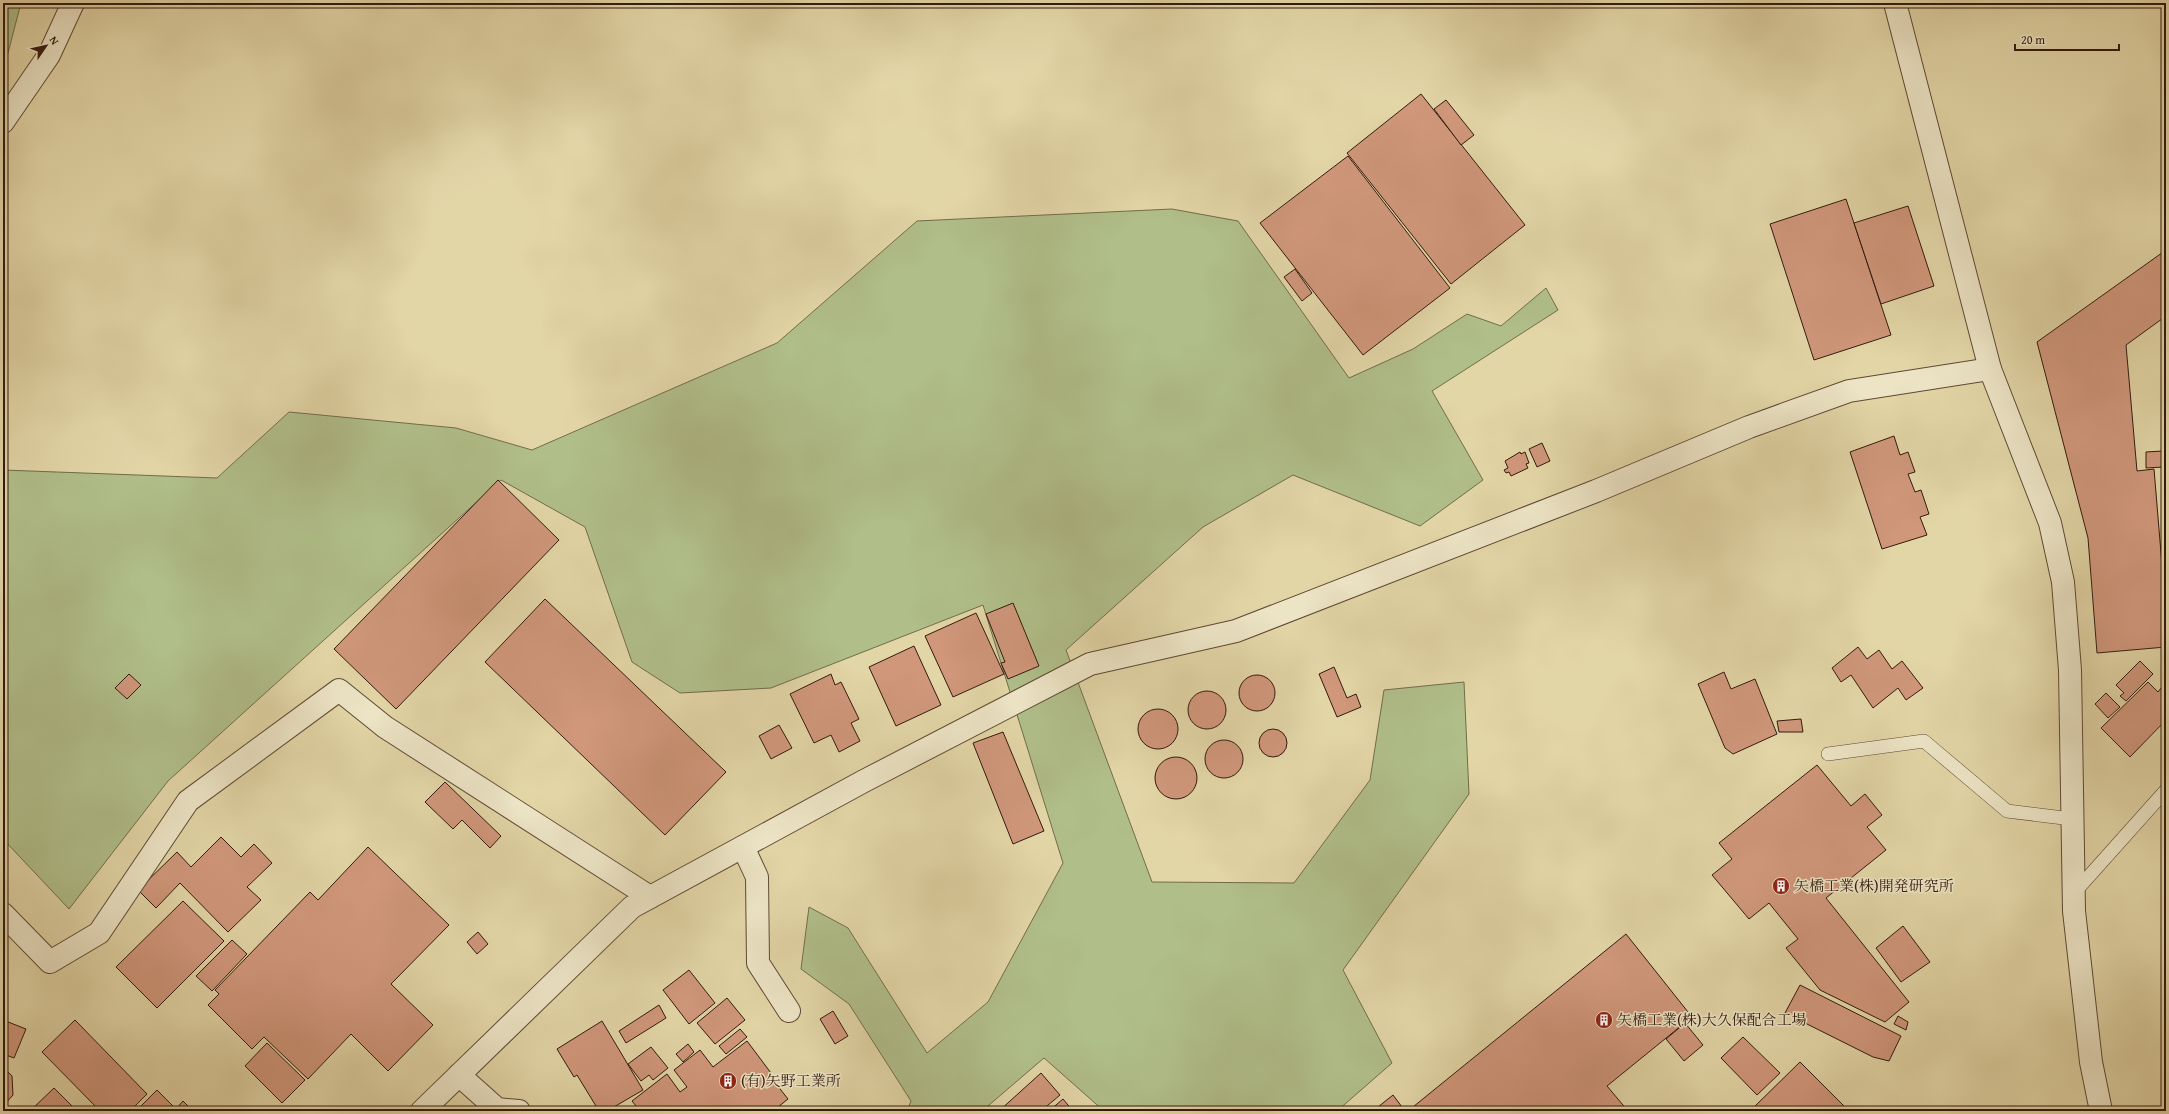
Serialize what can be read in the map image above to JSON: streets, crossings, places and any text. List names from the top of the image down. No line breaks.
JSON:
{"places":{"building":["矢橋工業(株)開発研究所","矢橋工業(株)大久保配合工場","(有)矢野工業所"]},"scale_bar":"20 m","north":"top right"}
